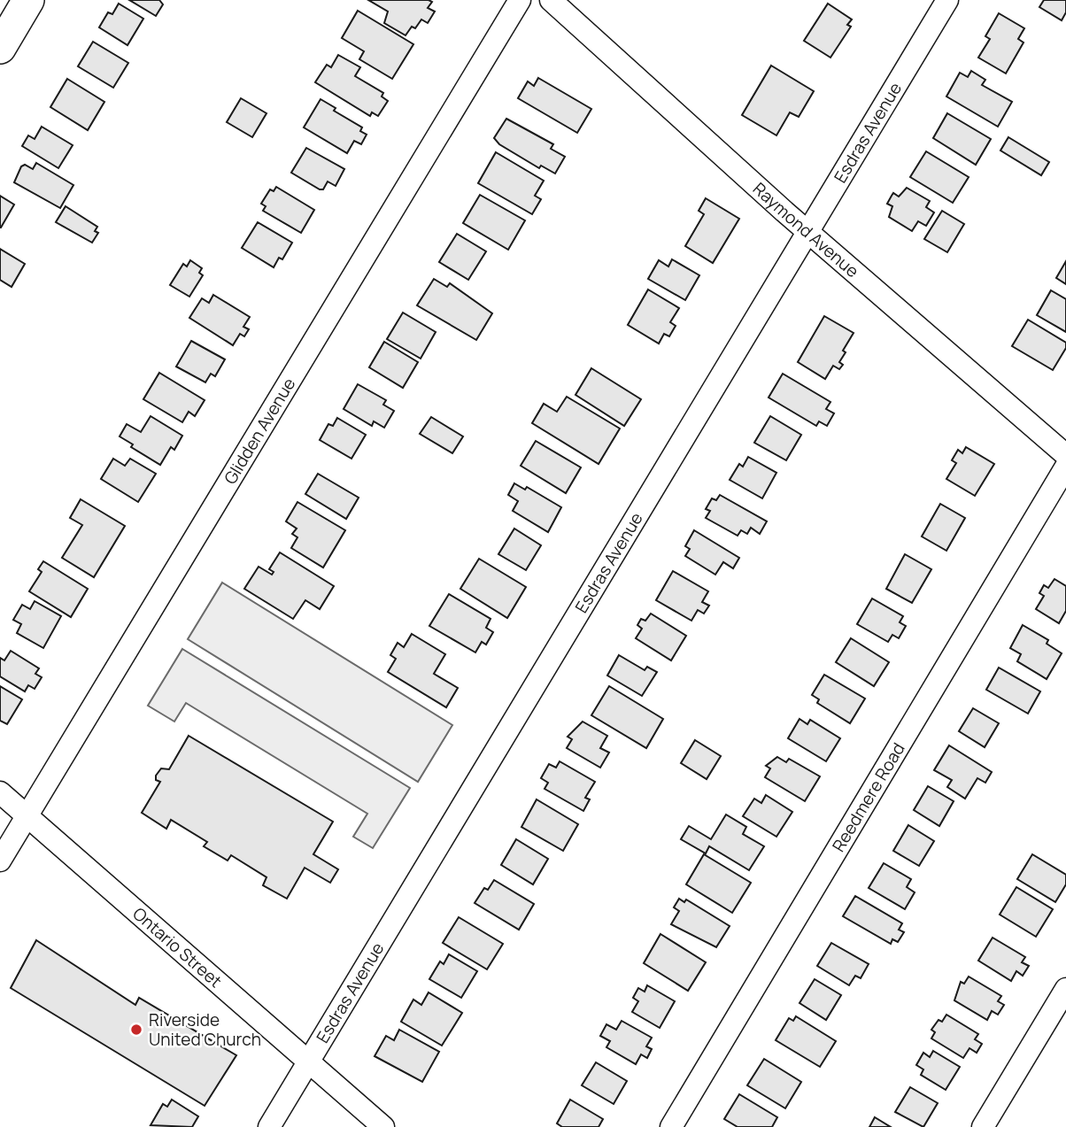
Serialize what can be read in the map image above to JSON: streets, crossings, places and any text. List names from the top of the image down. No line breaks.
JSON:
{"streets":{"street":["Esdras Avenue","Raymond Avenue","Glidden Avenue","Reedmere Road","Ontario Street"]},"crossings":[["Esdras Avenue","Raymond Avenue"],["Esdras Avenue","Ontario Street"],["Glidden Avenue","Ontario Street"]],"places":["Riverside United Church"]}
